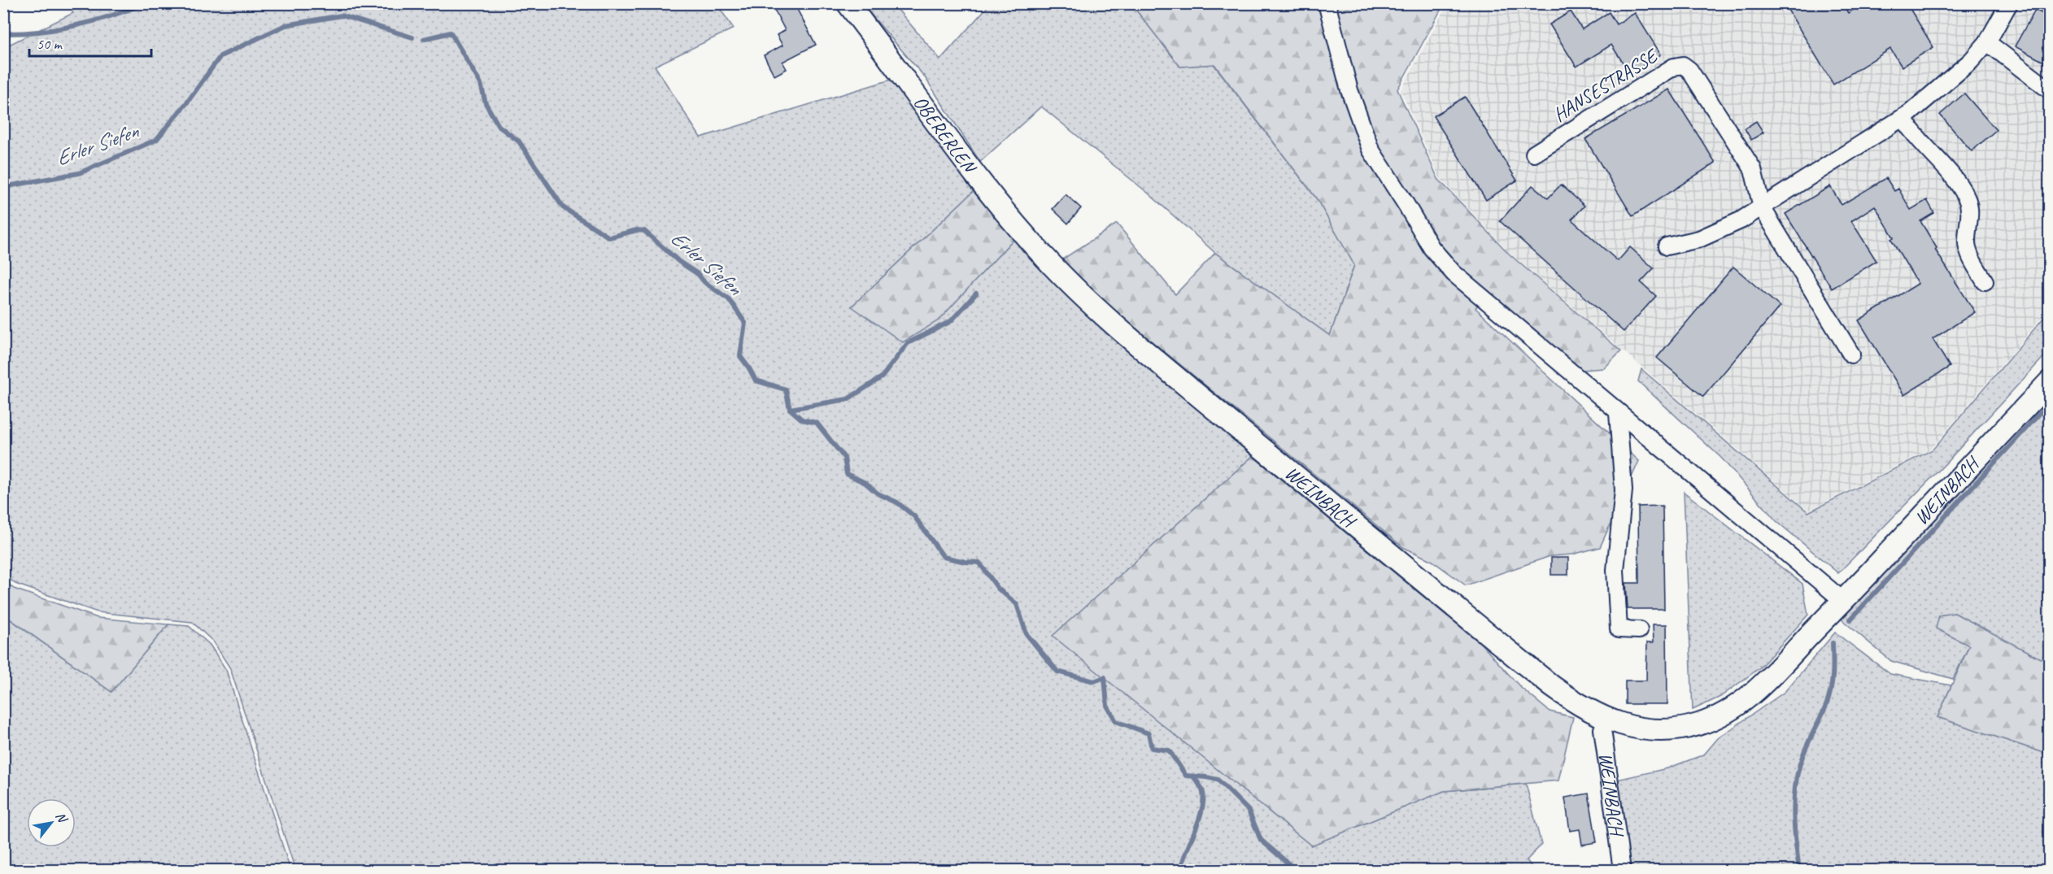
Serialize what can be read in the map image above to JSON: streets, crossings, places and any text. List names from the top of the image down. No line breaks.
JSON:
{"streets":{"main road":["OBERERLEN","WEINBACH"],"street":["HANSESTRASSE"]},"crossings":[["OBERERLEN","WEINBACH"]],"water":["Erler Siefen"],"scale_bar":"50 m","north":"top right"}
